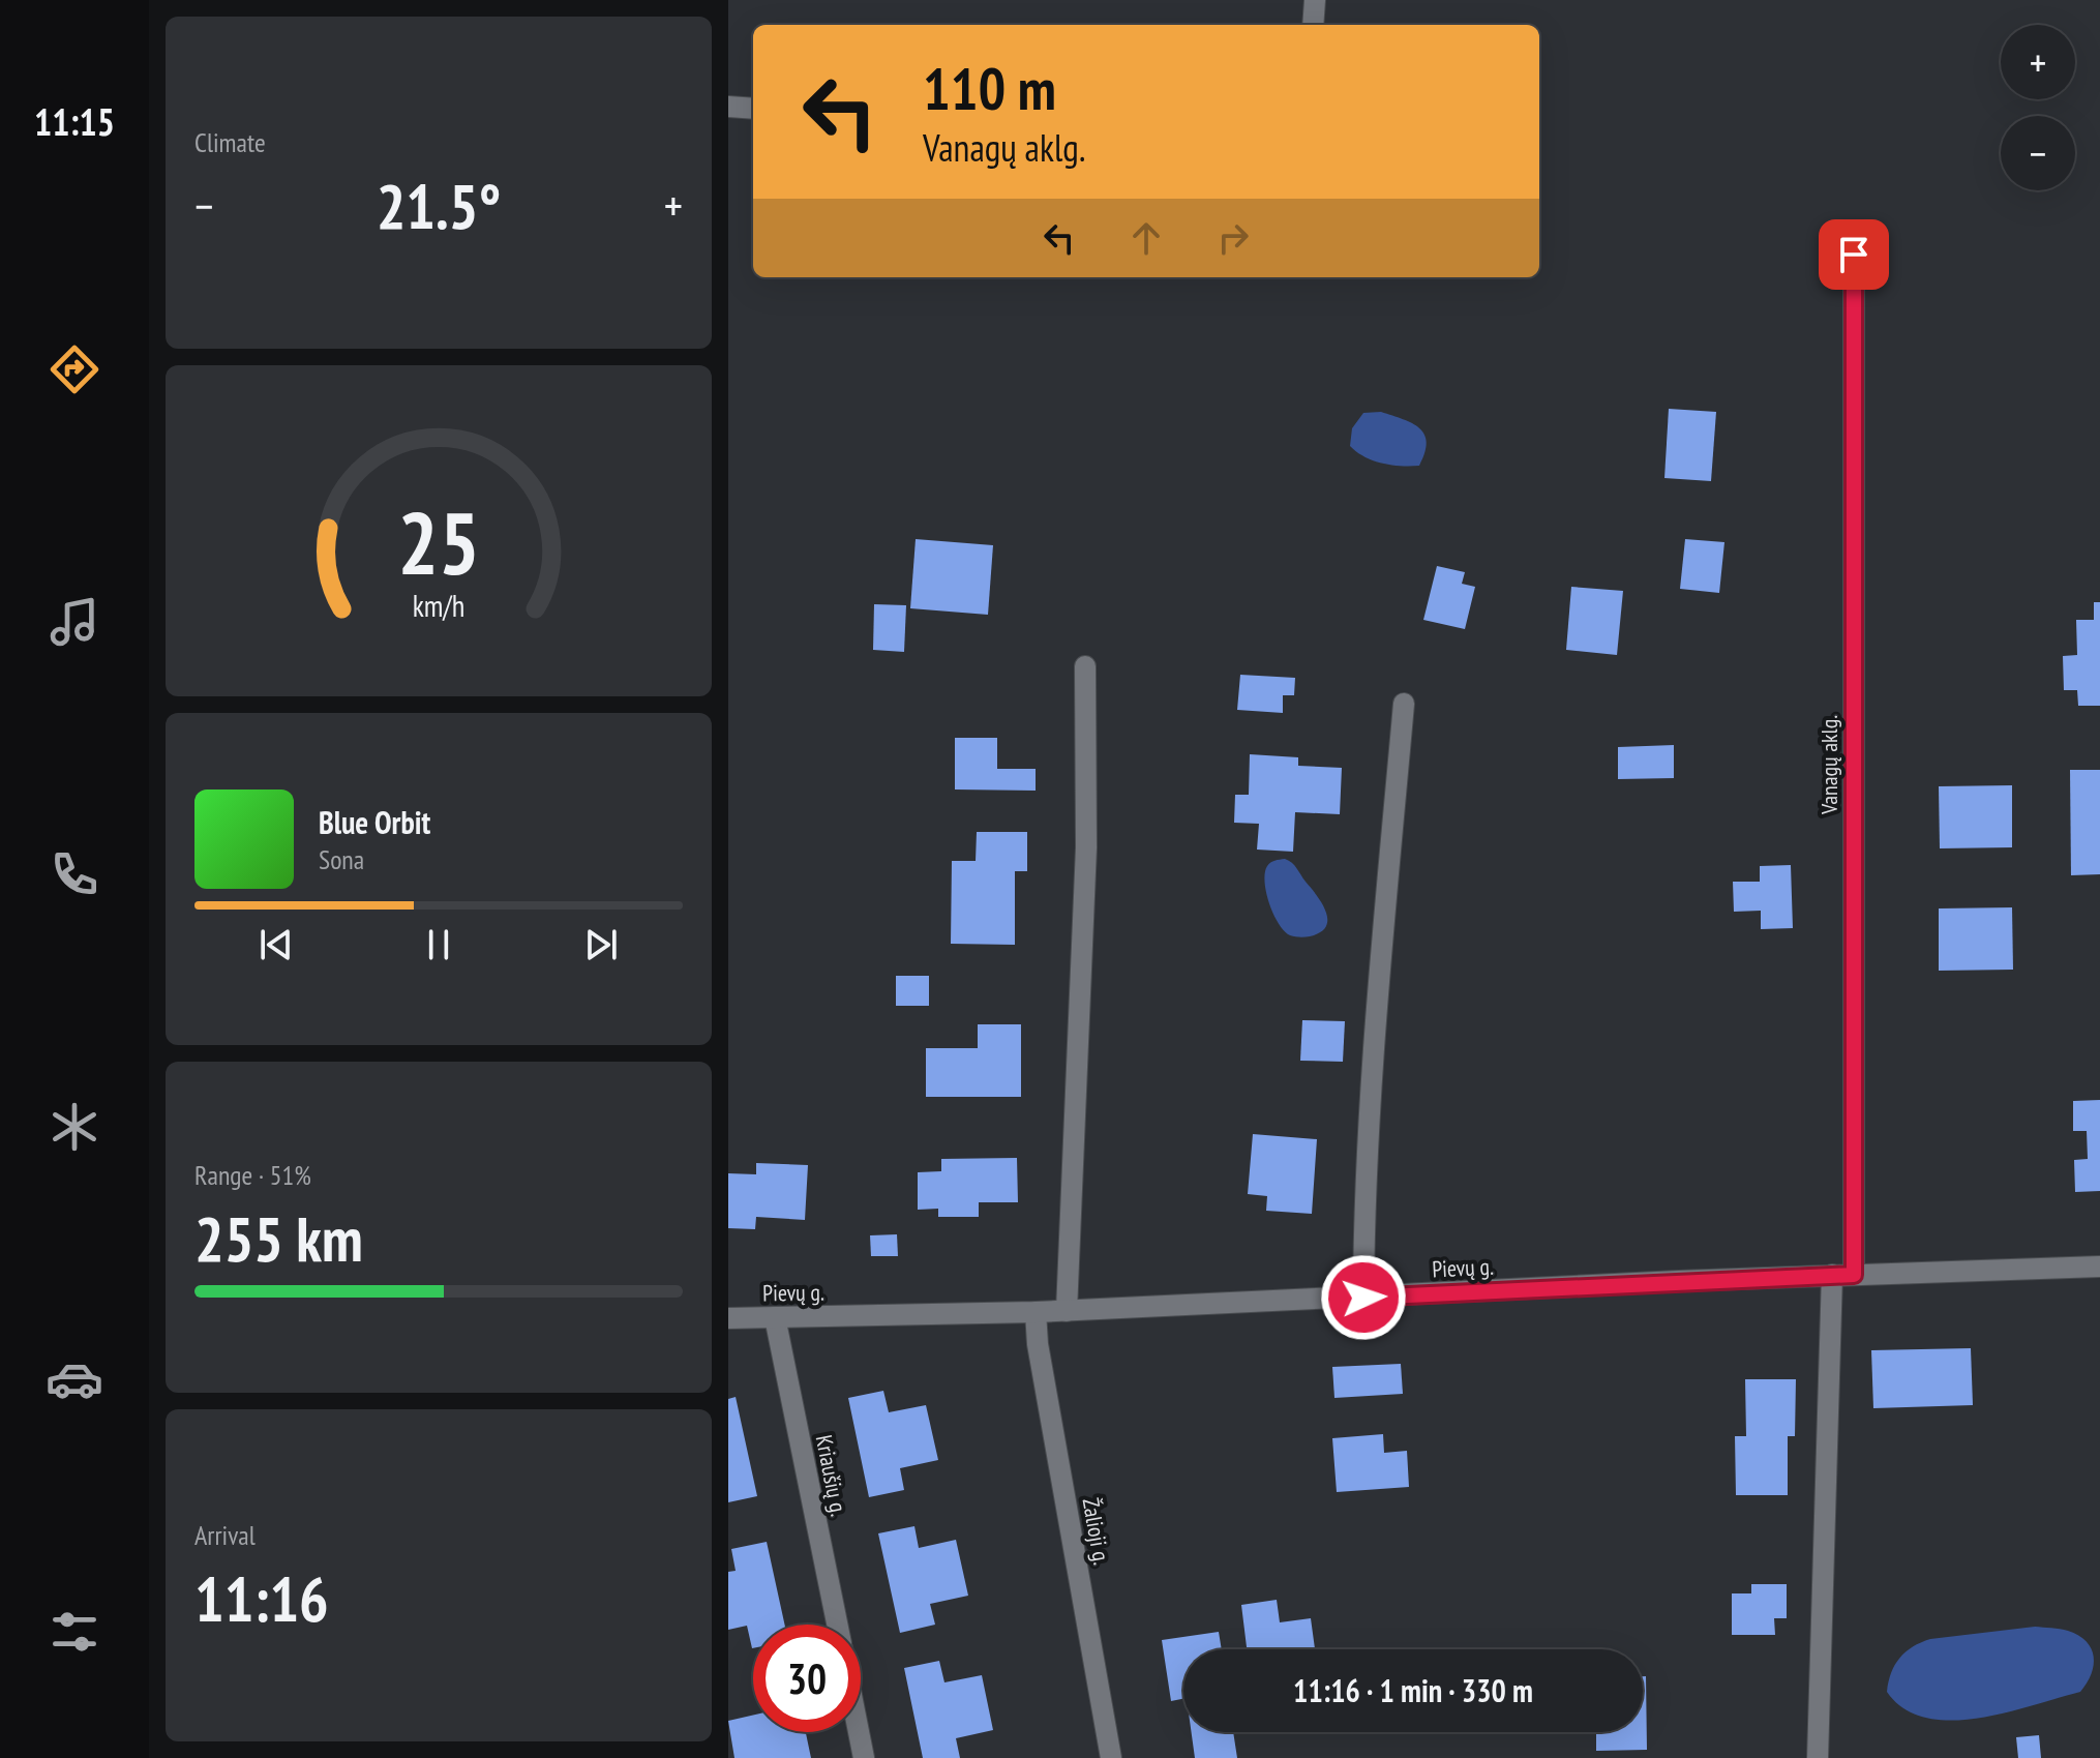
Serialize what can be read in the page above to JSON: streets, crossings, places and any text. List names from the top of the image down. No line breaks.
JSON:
{"streets":{"street":["Vanagų aklg.","Pievų g.","Kriaušių g.","Žalioji g."]},"crossings":[["Vanagų aklg.","Pievų g."],["Pievų g.","Kriaušių g."],["Pievų g.","Žalioji g."]],"page":{"tabs":"11:15","tile":["Climate",["Range · 51%","255 km"],["Arrival","11:16"]],"map_buttons":["+","−"],"turn":["110 m","Vanagų aklg."],"heat":["−","21.5°","+"],"song":["Blue Orbit","Sona"],"limit":"30","trip":"11:16 · 1 min · 330 m","gauge":["25","km/h"]}}
